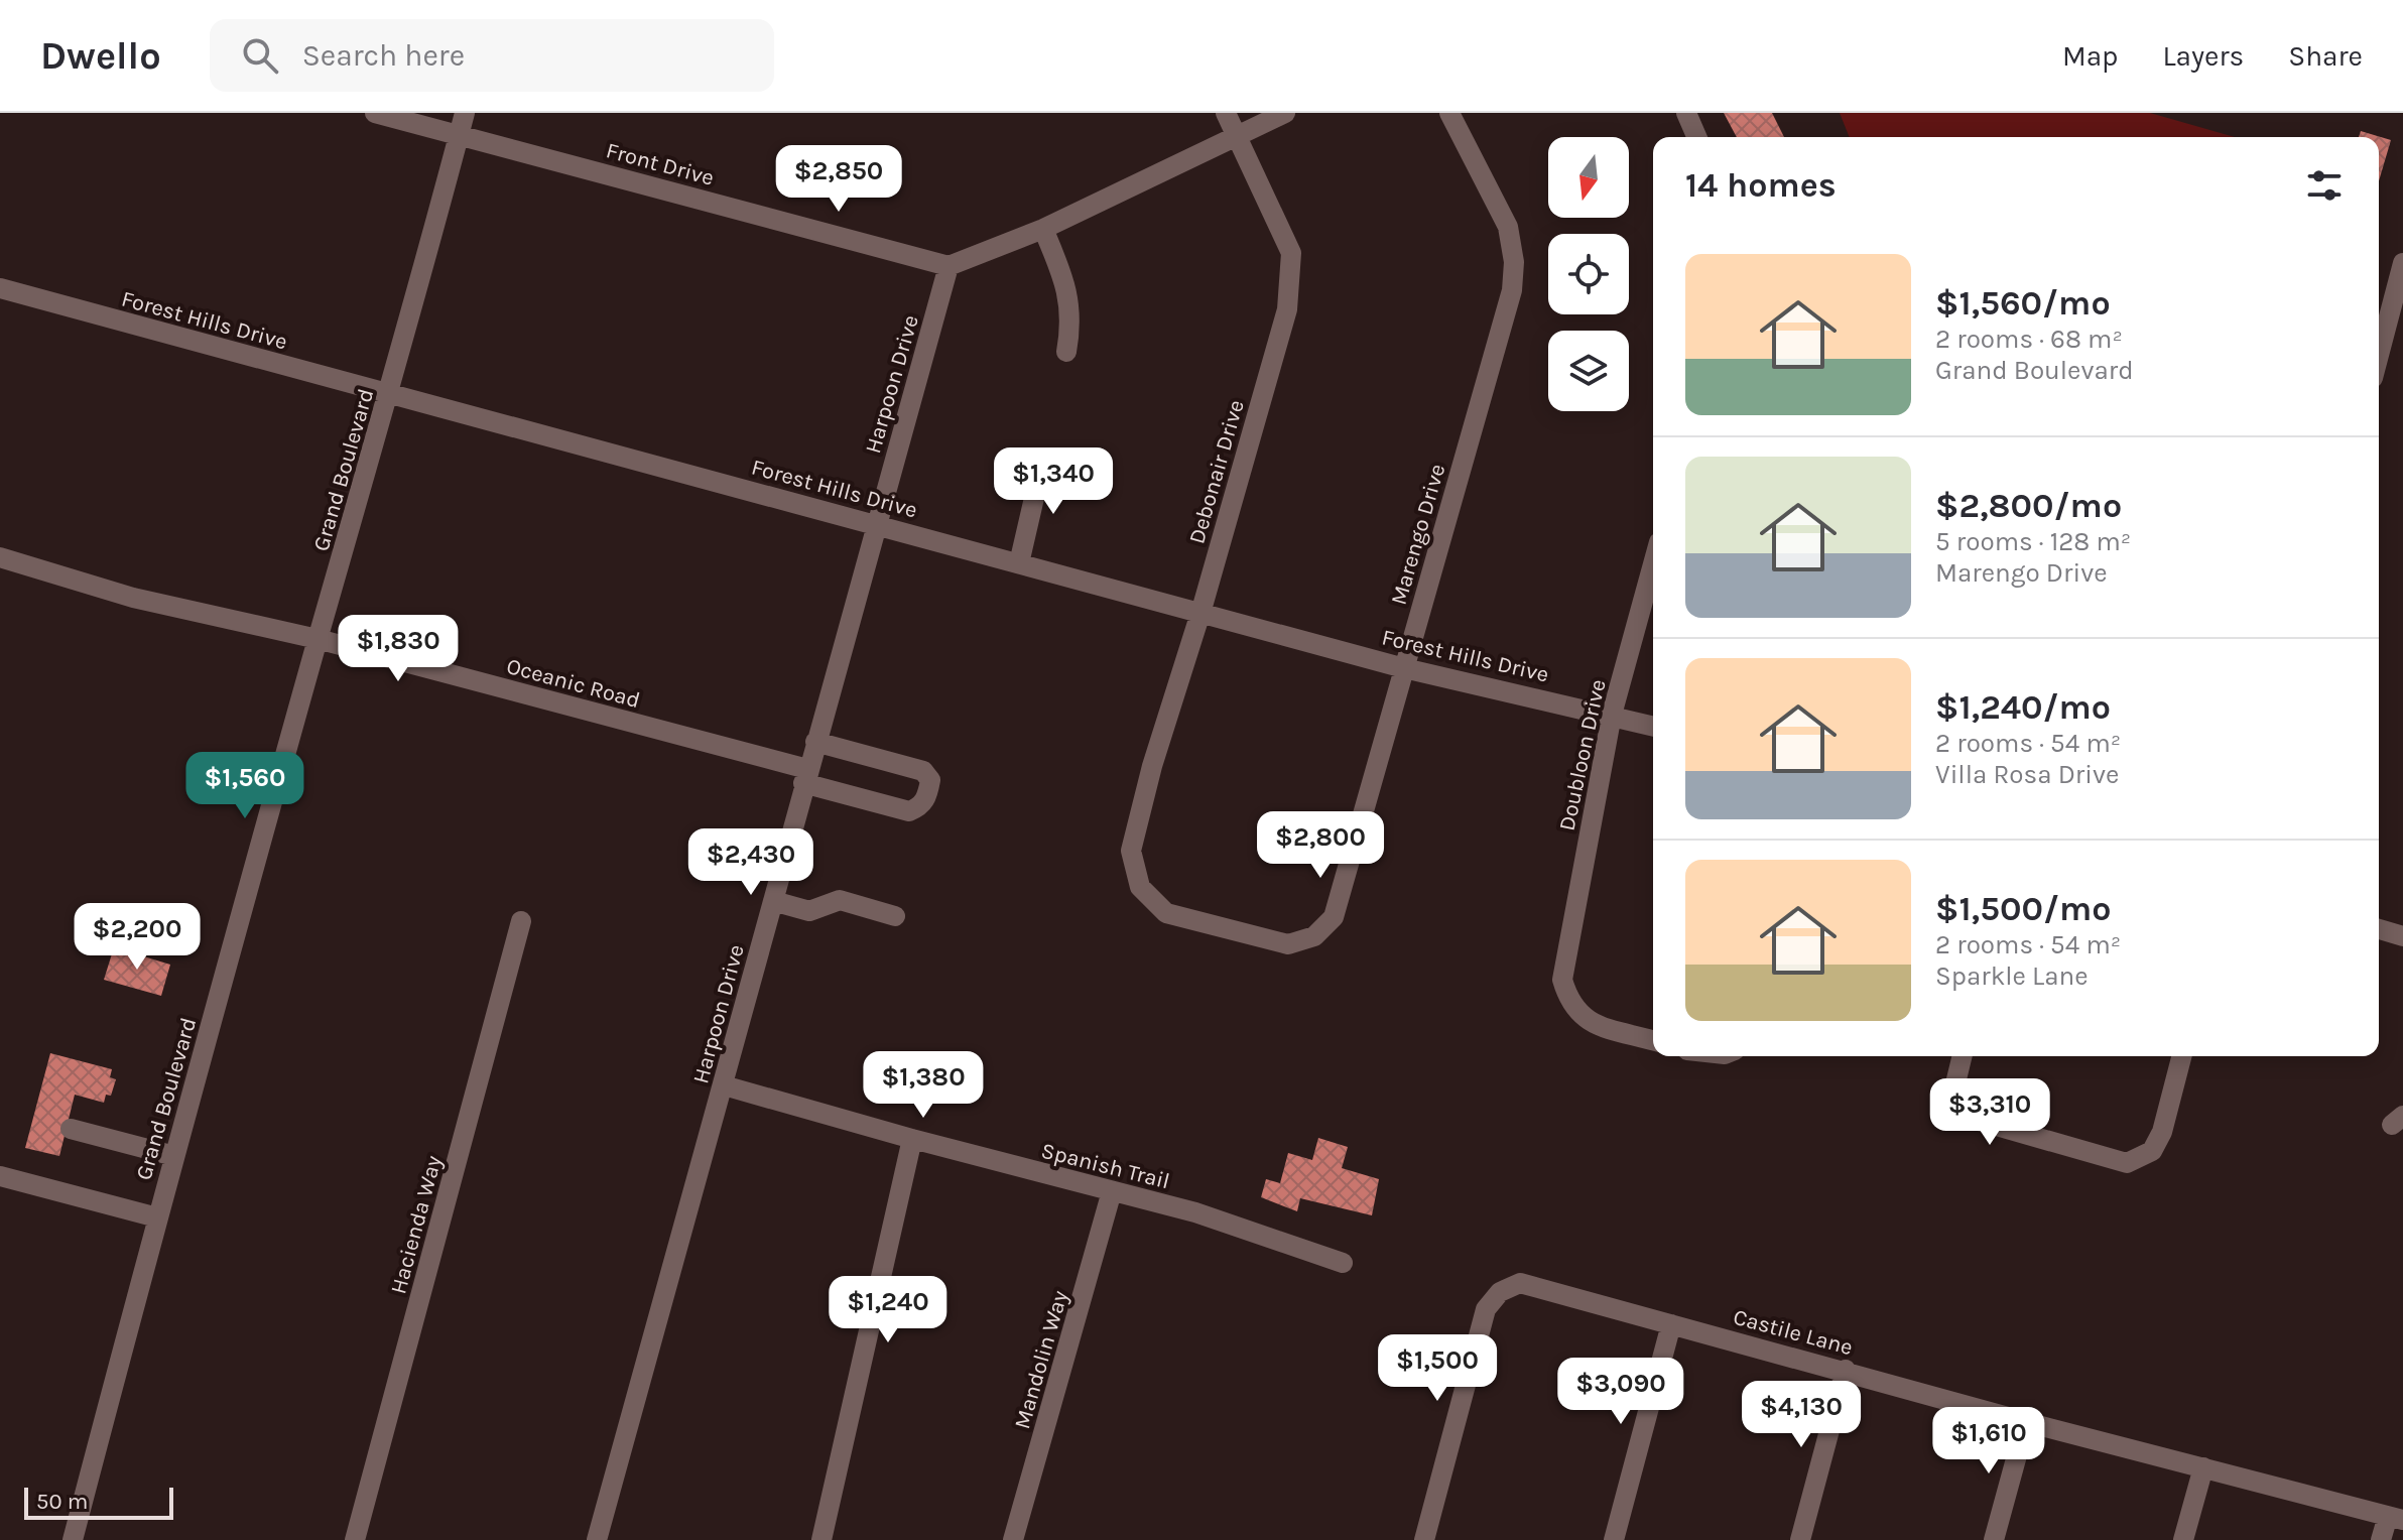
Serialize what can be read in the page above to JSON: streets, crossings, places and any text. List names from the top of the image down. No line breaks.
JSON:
{"streets":{"street":["Front Drive","Forest Hills Drive","Harpoon Drive","Grand Boulevard","Debonair Drive","Marengo Drive","Oceanic Road","Doubloon Drive","Spanish Trail","Hacienda Way","Castile Lane","Mandolin Way"]},"crossings":[["Front Drive","Harpoon Drive"],["Front Drive","Grand Boulevard"],["Forest Hills Drive","Harpoon Drive"],["Forest Hills Drive","Grand Boulevard"],["Forest Hills Drive","Debonair Drive"],["Forest Hills Drive","Marengo Drive"],["Forest Hills Drive","Doubloon Drive"],["Harpoon Drive","Oceanic Road"],["Harpoon Drive","Spanish Trail"],["Grand Boulevard","Oceanic Road"],["Debonair Drive","Marengo Drive"],["Spanish Trail","Mandolin Way"]],"scale_bar":"50 m","north":"bottom","page":{"header":"Dwello","search":"Search here","nav":["Map","Layers","Share"],"heading":"14 homes","price":["$2,850","$1,340","$1,830","$1,560","$2,800","$2,430","$2,200","$1,380","$3,310","$1,240","$1,500","$3,090","$4,130","$1,610"],"list":[{"name":"$1,560/mo","note":"2 rooms · 68 m² · Grand Boulevard"},{"name":"$2,800/mo","note":"5 rooms · 128 m² · Marengo Drive"},{"name":"$1,240/mo","note":"2 rooms · 54 m² · Villa Rosa Drive"},{"name":"$1,500/mo","note":"2 rooms · 54 m² · Sparkle Lane"}],"scale":"50 m"}}
